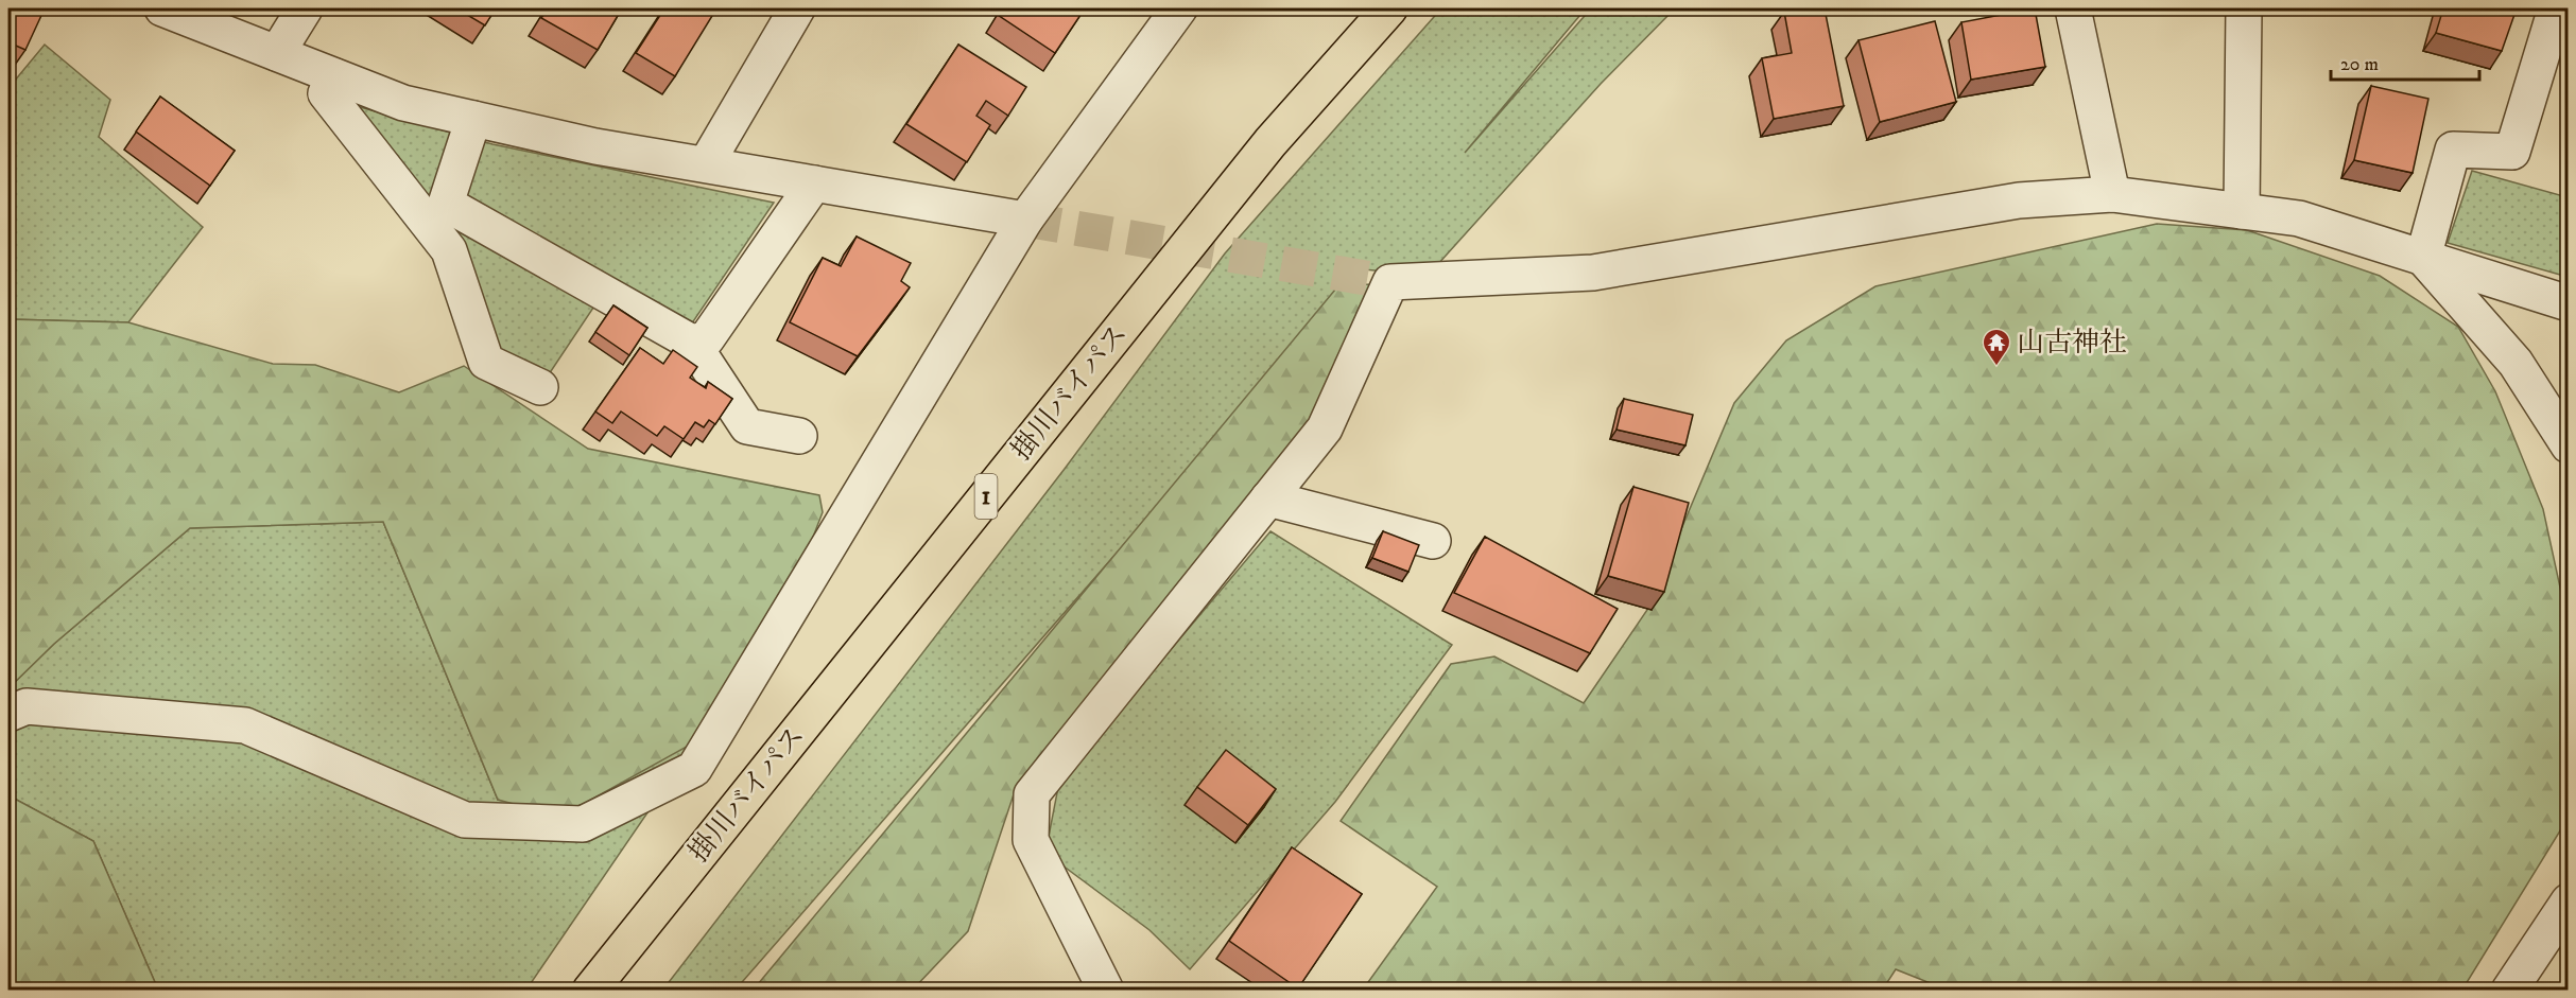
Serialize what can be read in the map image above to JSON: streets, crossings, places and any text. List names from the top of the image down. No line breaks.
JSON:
{"streets":{"highway":["掛川バイパス","1"]},"places":{"temple":["山古神社"]},"scale_bar":"20 m"}
